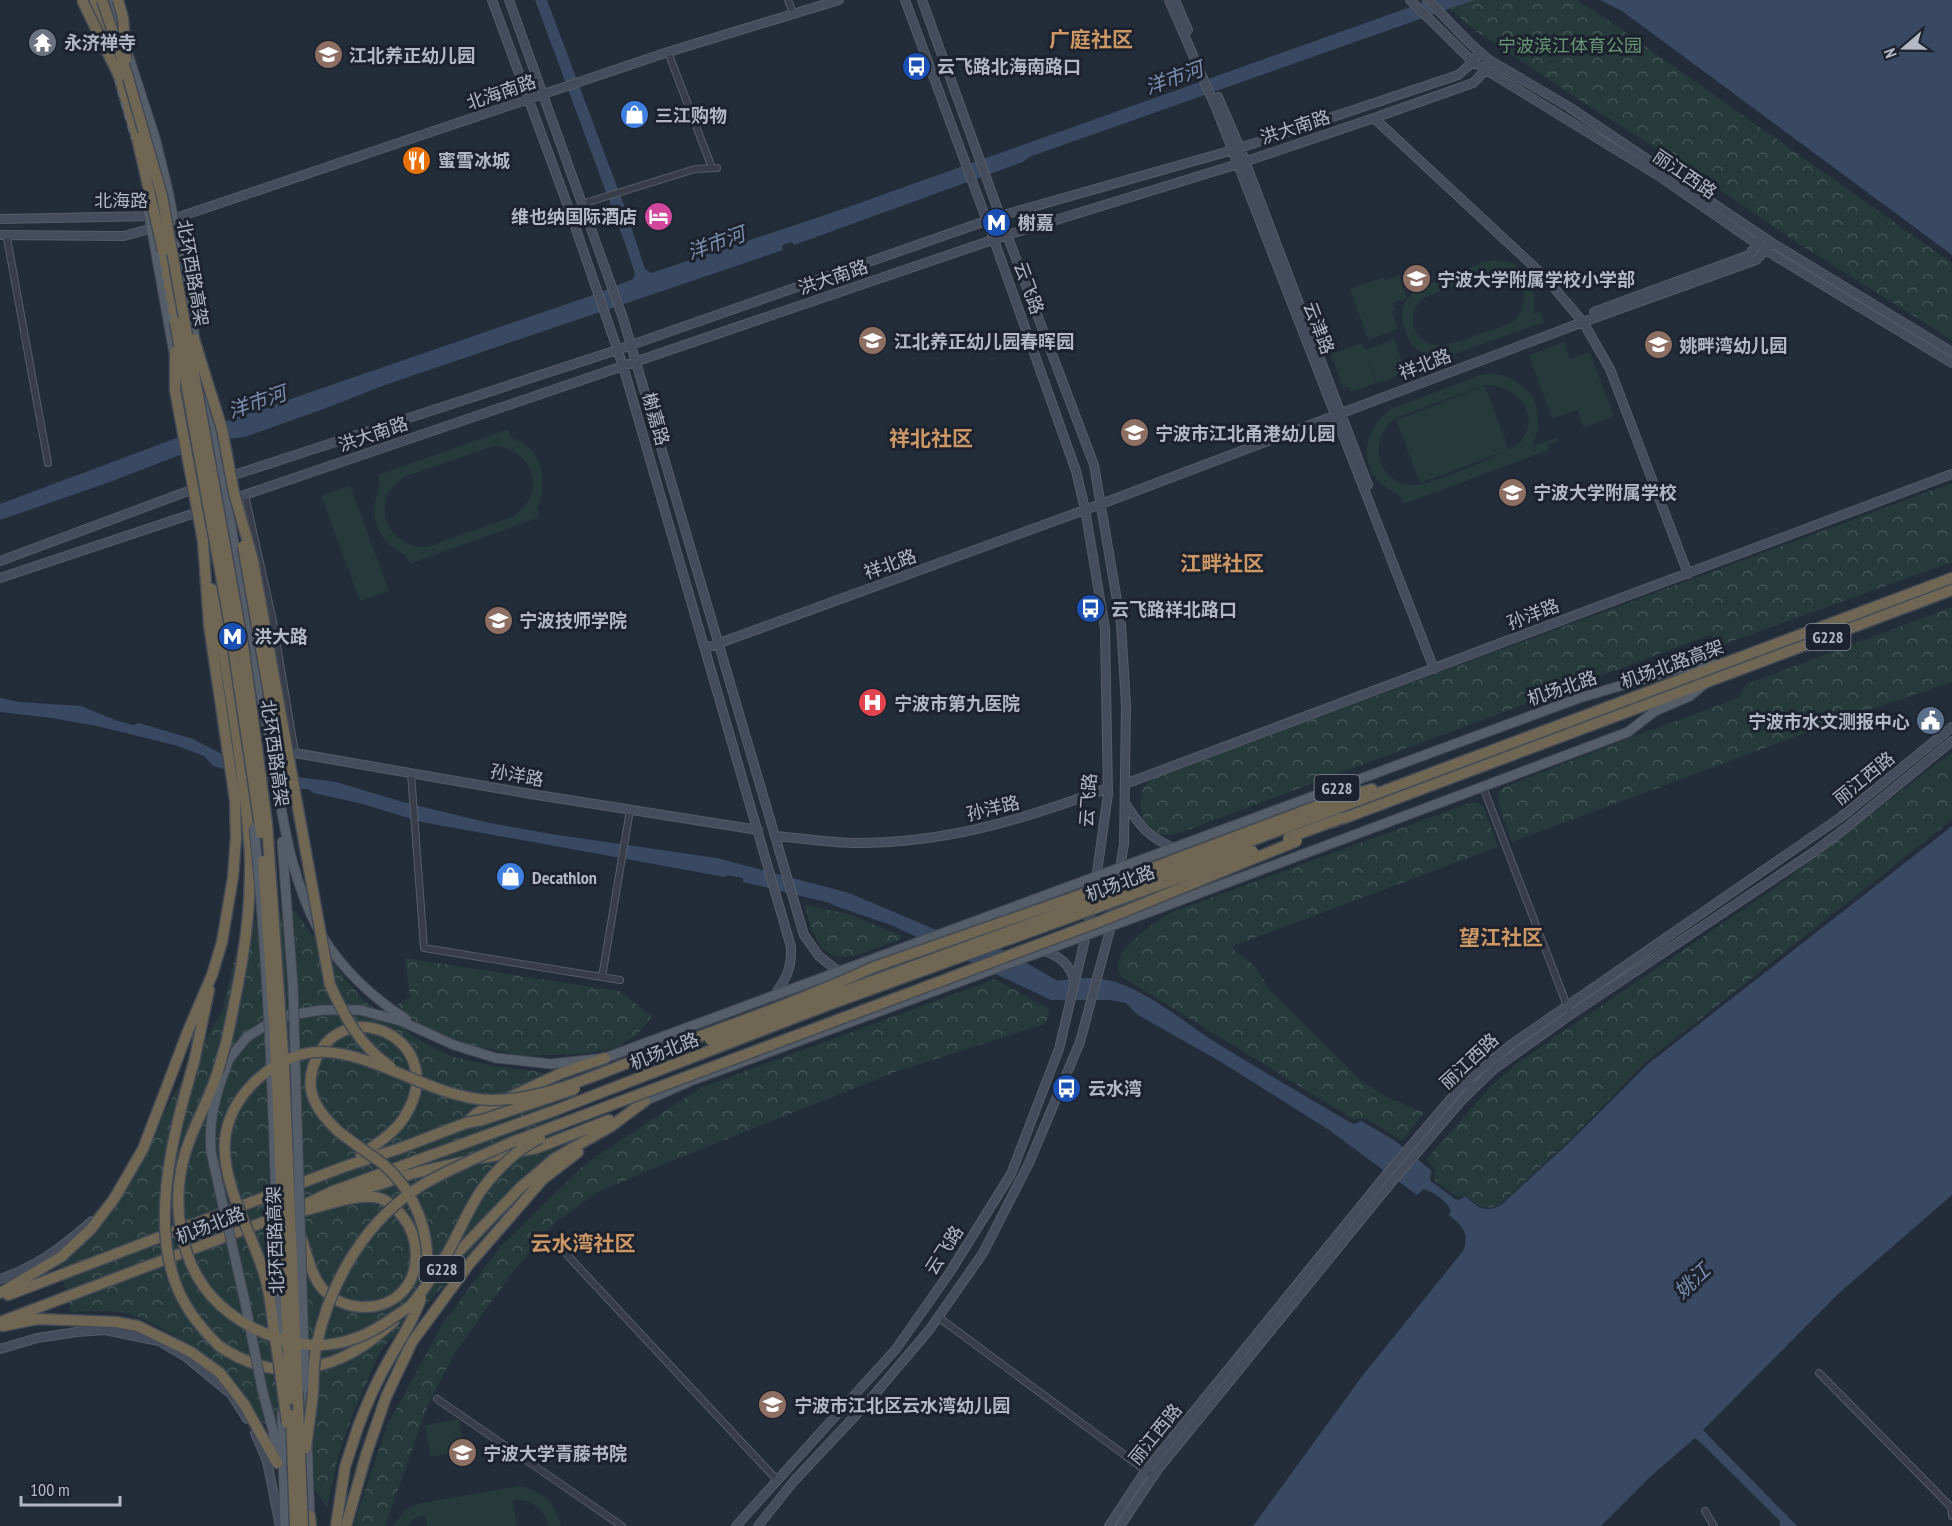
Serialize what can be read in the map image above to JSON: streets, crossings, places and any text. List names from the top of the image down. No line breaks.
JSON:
{"streets":{"highway":["北环西路高架","G228","机场北路高架","机场北路"],"main road":["北海南路","洪大南路","丽江西路","北海路","云飞路","云津路","祥北路","榭嘉路","孙洋路"]},"crossings":[["北海南路","北海路"],["北海南路","榭嘉路"],["洪大南路","丽江西路"],["洪大南路","云飞路"],["洪大南路","云津路"],["洪大南路","榭嘉路"],["丽江西路","祥北路"],["云飞路","祥北路"],["云飞路","孙洋路"],["云飞路","机场北路"],["云津路","祥北路"],["云津路","孙洋路"],["祥北路","榭嘉路"],["榭嘉路","孙洋路"],["榭嘉路","机场北路"],["G228","机场北路"],["机场北路高架","机场北路"]],"districts":["广庭社区","祥北社区","江畔社区","望江社区","云水湾社区"],"water":["洋市河","姚江"],"parks":["宁波滨江体育公园"],"places":{"temple":["永济禅寺"],"school or university":["江北养正幼儿园","宁波大学附属学校小学部","江北养正幼儿园春晖园","姚畔湾幼儿园","宁波市江北甬港幼儿园","宁波大学附属学校","宁波技师学院","宁波市江北区云水湾幼儿园","宁波大学青藤书院"],"bus stop":["云飞路北海南路口","云飞路祥北路口","云水湾"],"shop":["三江购物","Decathlon"],"restaurant":["蜜雪冰城"],"hotel":["维也纳国际酒店"],"metro station":["榭嘉","洪大路"],"hospital":["宁波市第九医院"],"public building":["宁波市水文测报中心"]},"scale_bar":"100 m","north":"left"}
